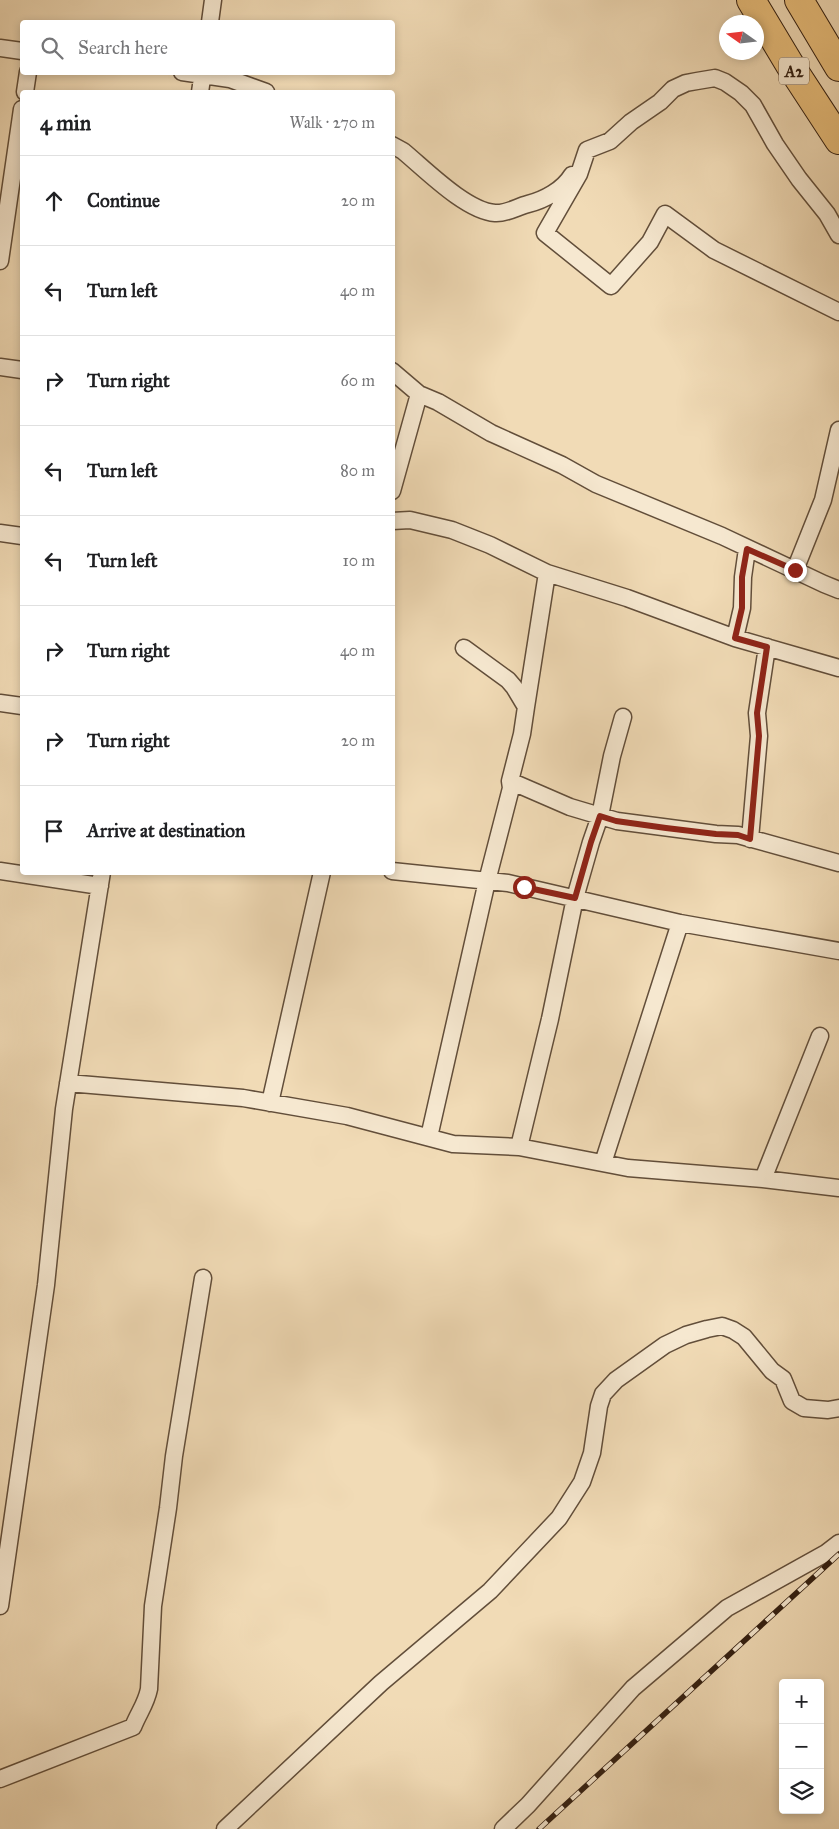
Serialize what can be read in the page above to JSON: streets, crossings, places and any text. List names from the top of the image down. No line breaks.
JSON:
{"streets":{"highway":["A2"]},"north":"left","page":{"search":"Search here","heading":["4 min","Walk · 270 m"],"list":[["Continue","20 m"],["Turn left","40 m"],["Turn right","60 m"],["Turn left","80 m"],["Turn left","10 m"],["Turn right","40 m"],["Turn right","20 m"],"Arrive at destination"],"map_buttons":["+","−"]}}
